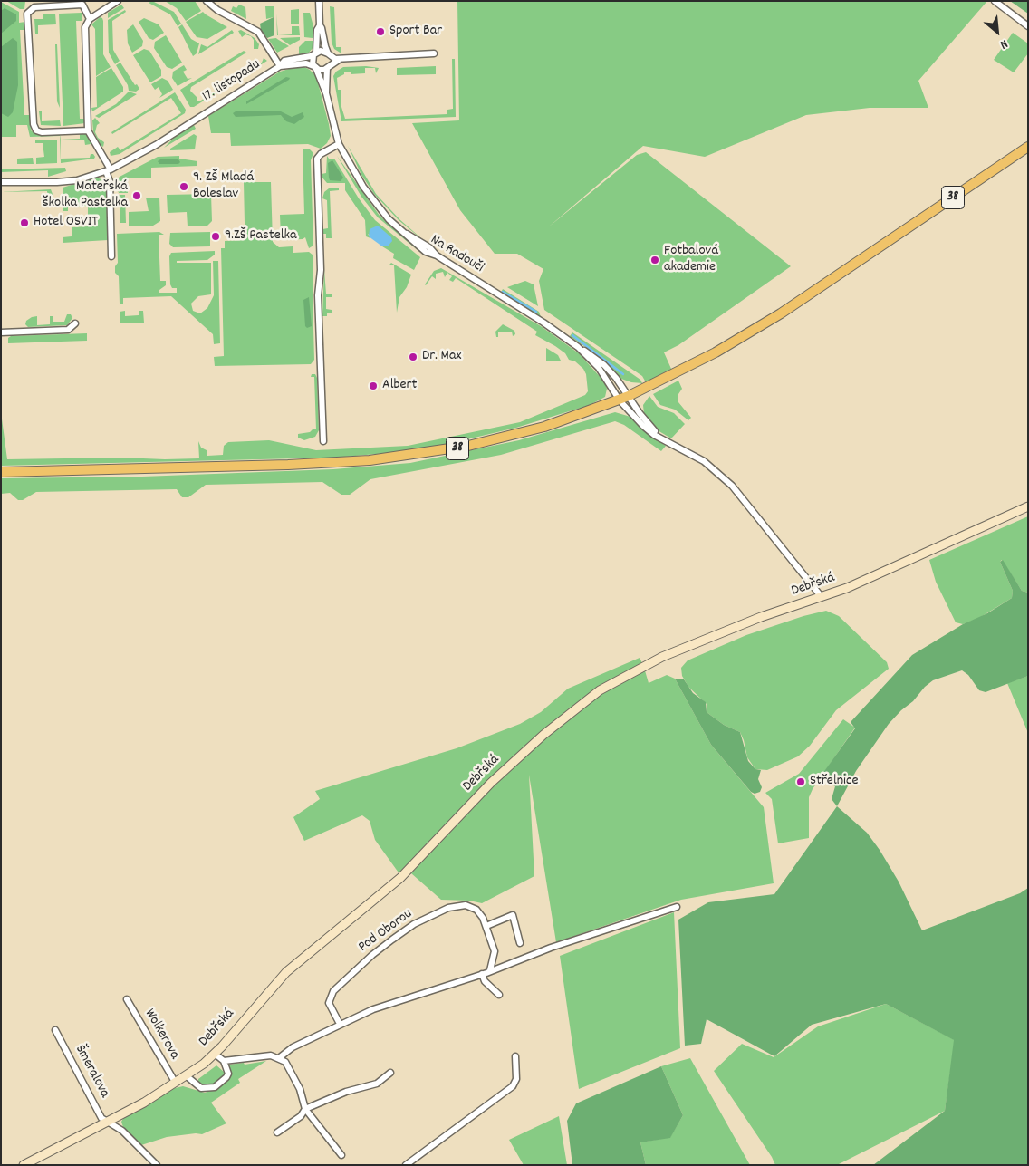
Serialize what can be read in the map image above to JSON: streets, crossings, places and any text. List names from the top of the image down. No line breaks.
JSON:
{"streets":{"main road":["38","Debřská"],"street":["17. listopadu","Na Radouči","Pod Oborou","Wolkerova","Šmeralova"]},"crossings":[["38","Na Radouči"],["Debřská","Wolkerova"],["Debřská","Šmeralova"]],"places":["Sport Bar","9. ZŠ Mladá Boleslav","Mateřská školka Pastelka","Hotel OSVIT","9.ZŠ Pastelka","Fotbalová akademie","Dr. Max","Albert","Střelnice"],"north":"bottom right"}
